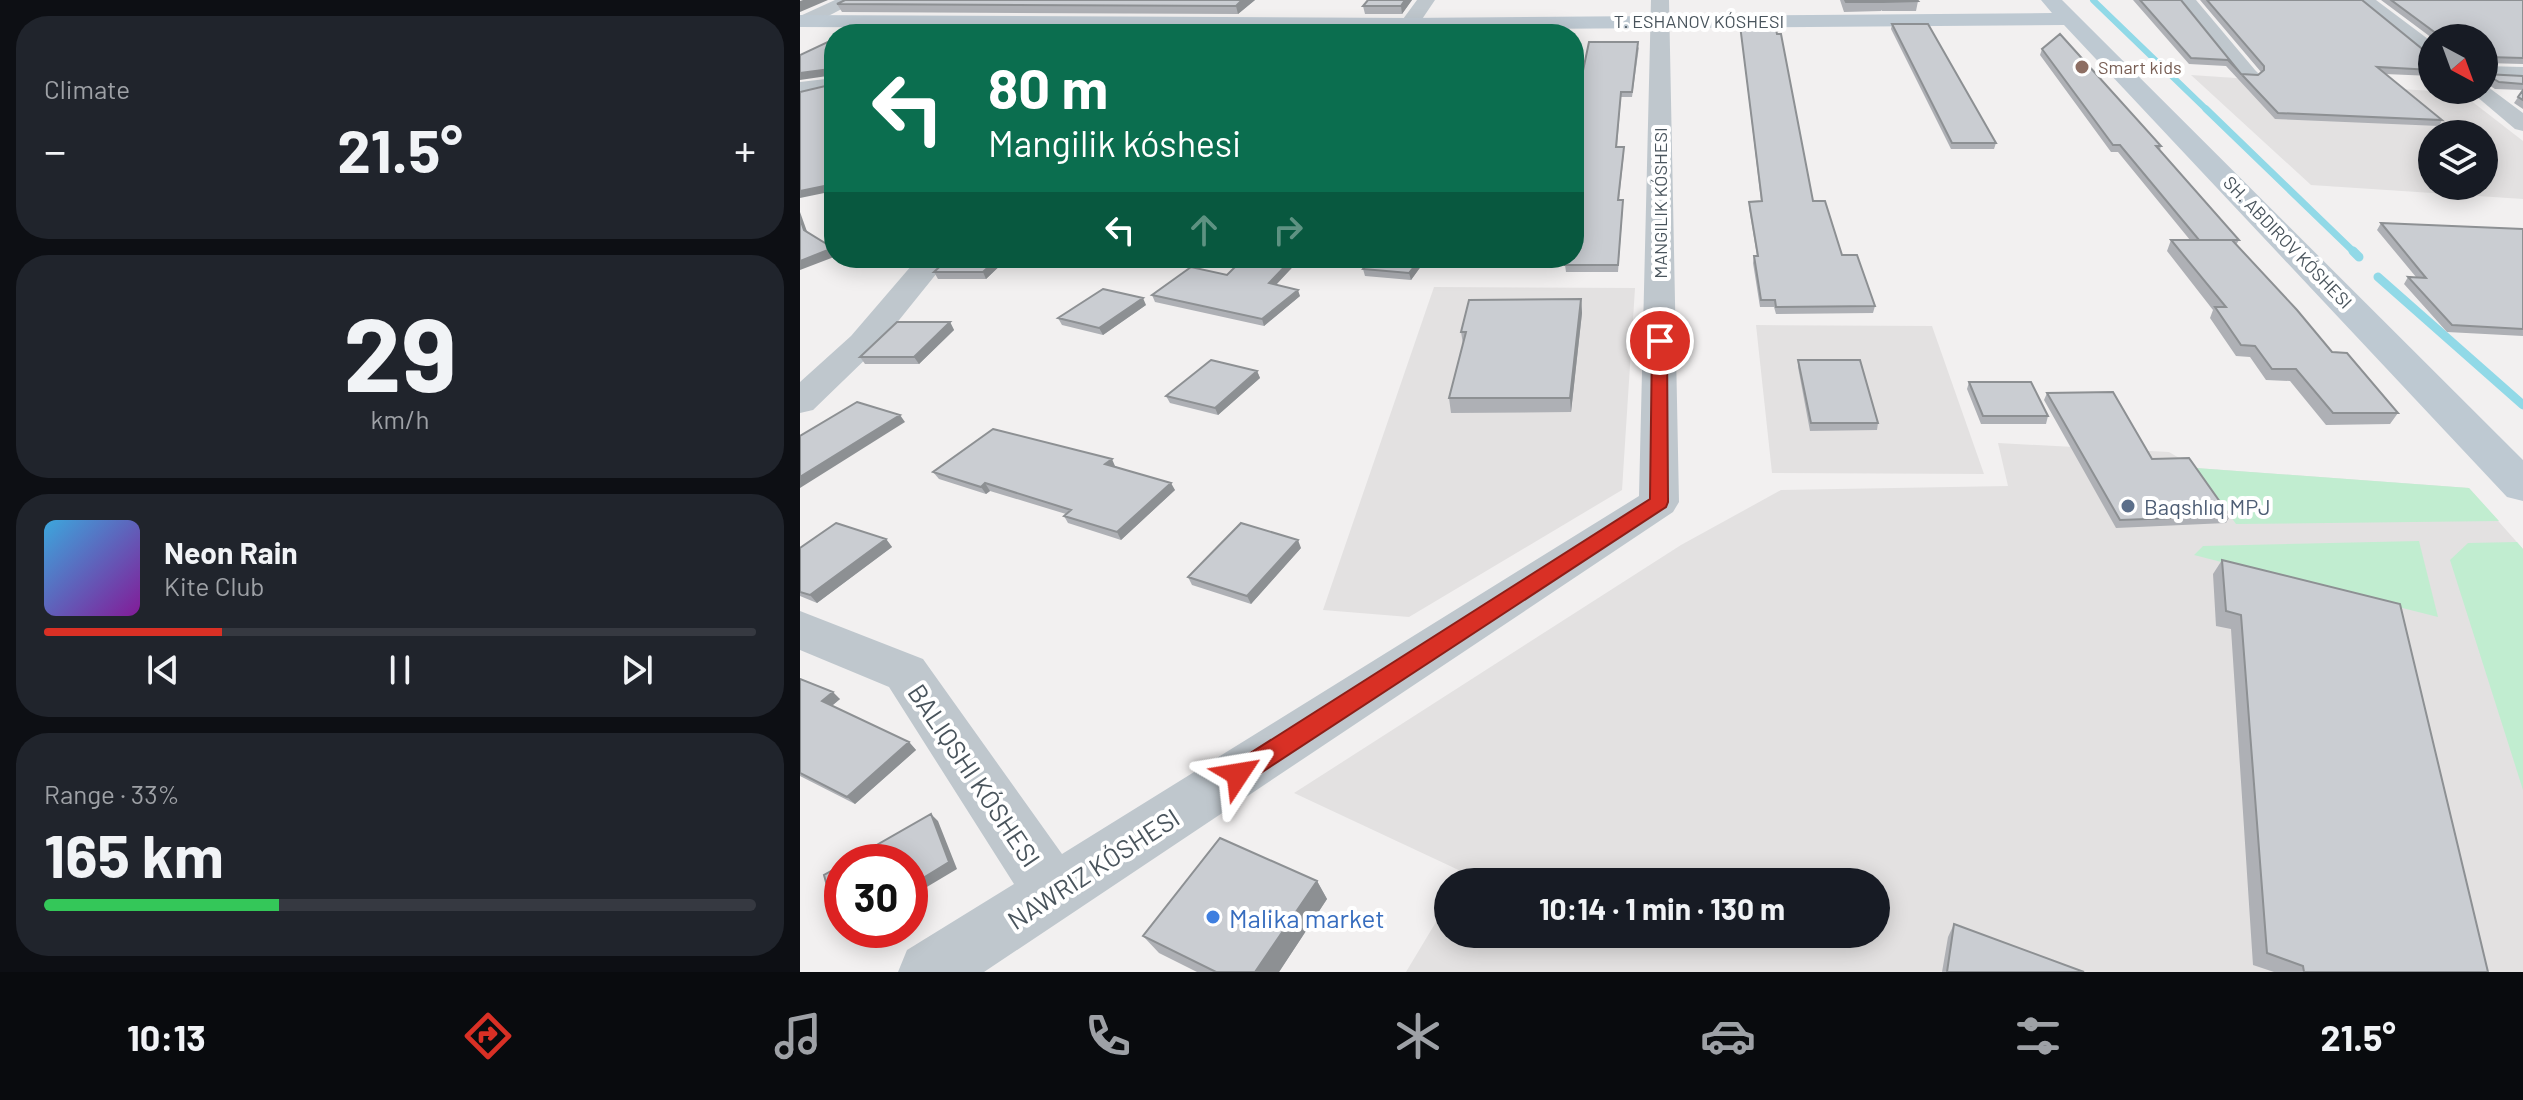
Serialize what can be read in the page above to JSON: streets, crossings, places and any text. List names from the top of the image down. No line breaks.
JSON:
{"streets":{"main road":["T. ESHANOV KÓSHESI","SH. ABDIROV KÓSHESI"],"street":["MANGILIK KÓSHESI"]},"crossings":[["T. ESHANOV KÓSHESI","MANGILIK KÓSHESI"],["T. ESHANOV KÓSHESI","SH. ABDIROV KÓSHESI"]],"places":["Smart kids","Baqshlıq MPJ","Malika market"],"north":"bottom right","page":{"tile":["Climate",["29","km/h"],["Range · 33%","165 km"]],"turn":["80 m","Mangilik kóshesi"],"heat":["−","21.5°","+"],"song":["Neon Rain","Kite Club"],"limit":"30","trip":"10:14 · 1 min · 130 m","tabs":["10:13","21.5°"]}}
